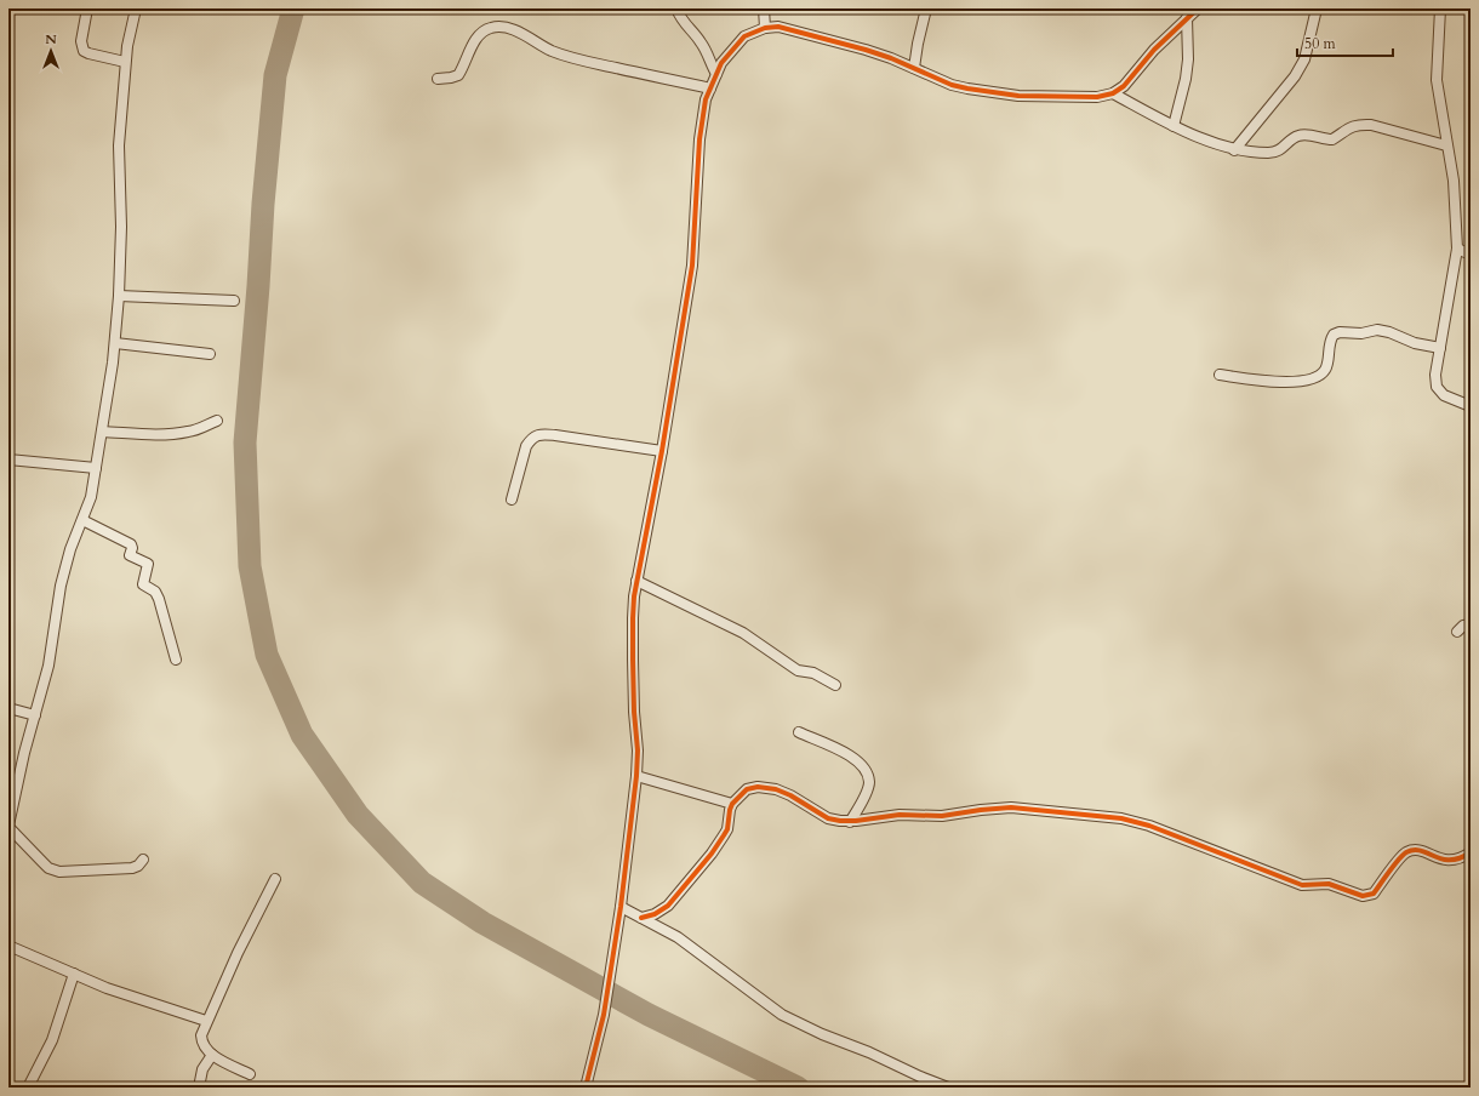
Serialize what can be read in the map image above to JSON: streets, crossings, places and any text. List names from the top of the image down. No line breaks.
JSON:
{"scale_bar":"50 m","north":"top"}
